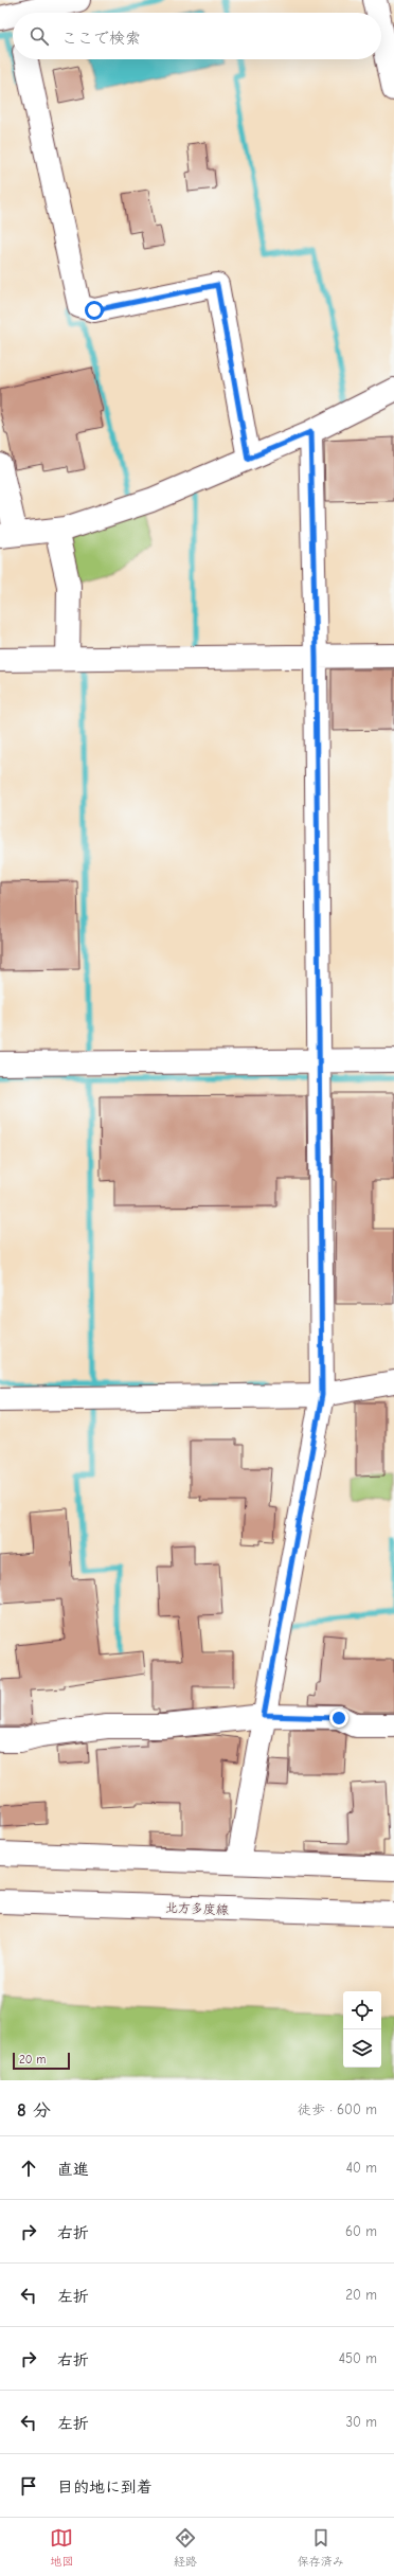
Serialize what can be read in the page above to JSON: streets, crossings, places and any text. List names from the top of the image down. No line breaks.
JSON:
{"streets":{"street":["北方多度線"]},"scale_bar":"20 m","page":{"search":"ここで検索","scale":"20 m","heading":["8 分","徒歩 · 600 m"],"list":[["直進","40 m"],["右折","60 m"],["左折","20 m"],["右折","450 m"],["左折","30 m"],"目的地に到着"],"nav":["地図","経路","保存済み"]}}
